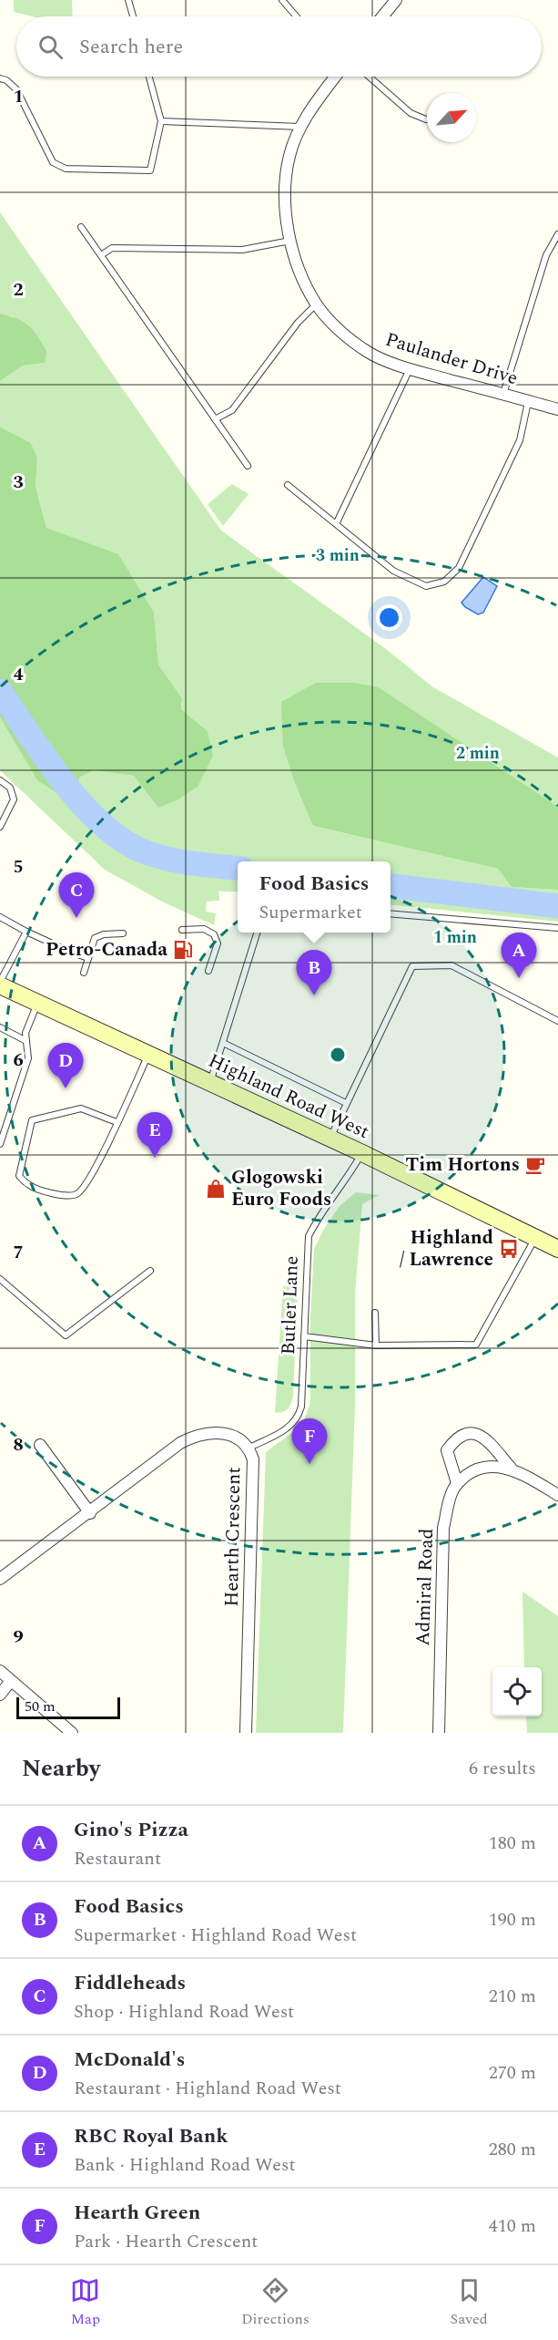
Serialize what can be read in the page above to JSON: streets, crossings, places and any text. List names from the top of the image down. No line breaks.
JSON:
{"streets":{"main road":["Highland Road West"],"street":["Paulander Drive","Hearth Crescent","Admiral Road"],"lane":["Butler Lane"]},"crossings":[["Highland Road West","Butler Lane"],["Butler Lane","Hearth Crescent"]],"places":{"fuel station":["Petro-Canada"],"cafe":["Tim Hortons"],"shop":["Glogowski Euro Foods"],"bus stop":["Highland / Lawrence"]},"scale_bar":"50 m","north":"top right","page":{"search":"Search here","popup":["Food Basics","Supermarket"],"pins":["C","A","B","D","E","F"],"scale":"50 m","heading":["Nearby","6 results"],"list":[{"mark":"A","name":"Gino's Pizza","note":"Restaurant","value":"180 m"},{"mark":"B","name":"Food Basics","note":"Supermarket · Highland Road West","value":"190 m"},{"mark":"C","name":"Fiddleheads","note":"Shop · Highland Road West","value":"210 m"},{"mark":"D","name":"McDonald's","note":"Restaurant · Highland Road West","value":"270 m"},{"mark":"E","name":"RBC Royal Bank","note":"Bank · Highland Road West","value":"280 m"},{"mark":"F","name":"Hearth Green","note":"Park · Hearth Crescent","value":"410 m"}],"nav":["Map","Directions","Saved"]},"grid":{"rows":["1","2","3","4","5","6","7","8","9"]},"rings":["3 min","2 min","1 min"]}
